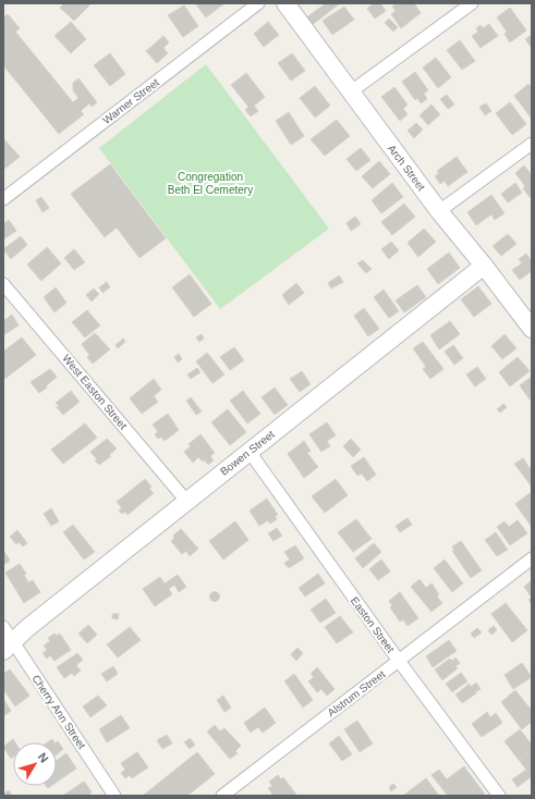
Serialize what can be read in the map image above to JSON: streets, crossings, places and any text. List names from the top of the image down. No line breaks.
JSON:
{"streets":{"main road":["Arch Street","Bowen Street"],"street":["Warner Street","West Easton Street","Easton Street","Alstrum Street","Cherry Ann Street"]},"crossings":[["Arch Street","Bowen Street"],["West Easton Street","Bowen Street"],["Bowen Street","Easton Street"],["Bowen Street","Cherry Ann Street"],["Easton Street","Alstrum Street"]],"parks":["Congregation Beth El Cemetery"],"north":"top right"}
